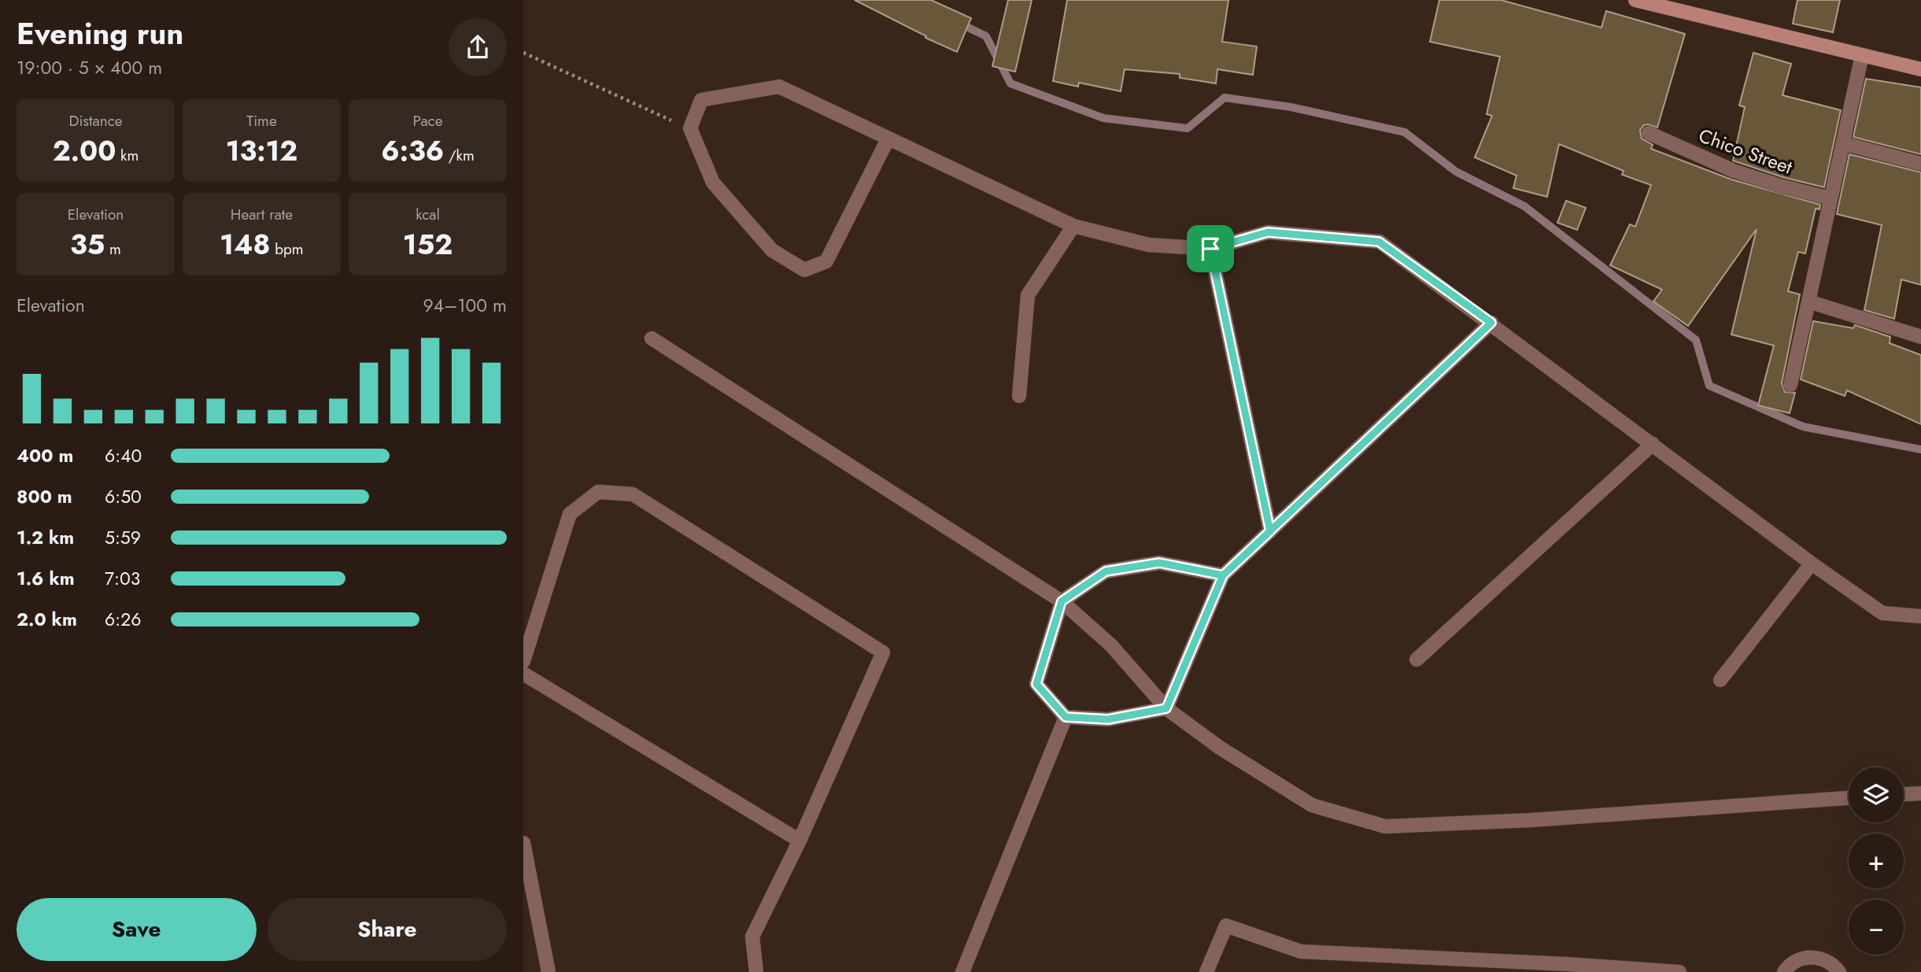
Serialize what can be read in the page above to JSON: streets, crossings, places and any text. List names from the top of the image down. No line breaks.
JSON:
{"streets":{"street":["Chico Street"]},"page":{"heading":["Evening run","19:00 · 5 × 400 m"],"stats":[["Distance","2.00 km"],["Time","13:12"],["Pace","6:36 /km"],["Elevation","35 m"],["Heart rate","148 bpm"],["kcal","152"]],"chart":["Elevation","94–100 m"],"list":[{"name":"400 m","note":"6:40"},{"name":"800 m","note":"6:50"},{"name":"1.2 km","note":"5:59"},{"name":"1.6 km","note":"7:03"},{"name":"2.0 km","note":"6:26"}],"map_buttons":["+","−"],"buttons":["Save","Share"]}}
